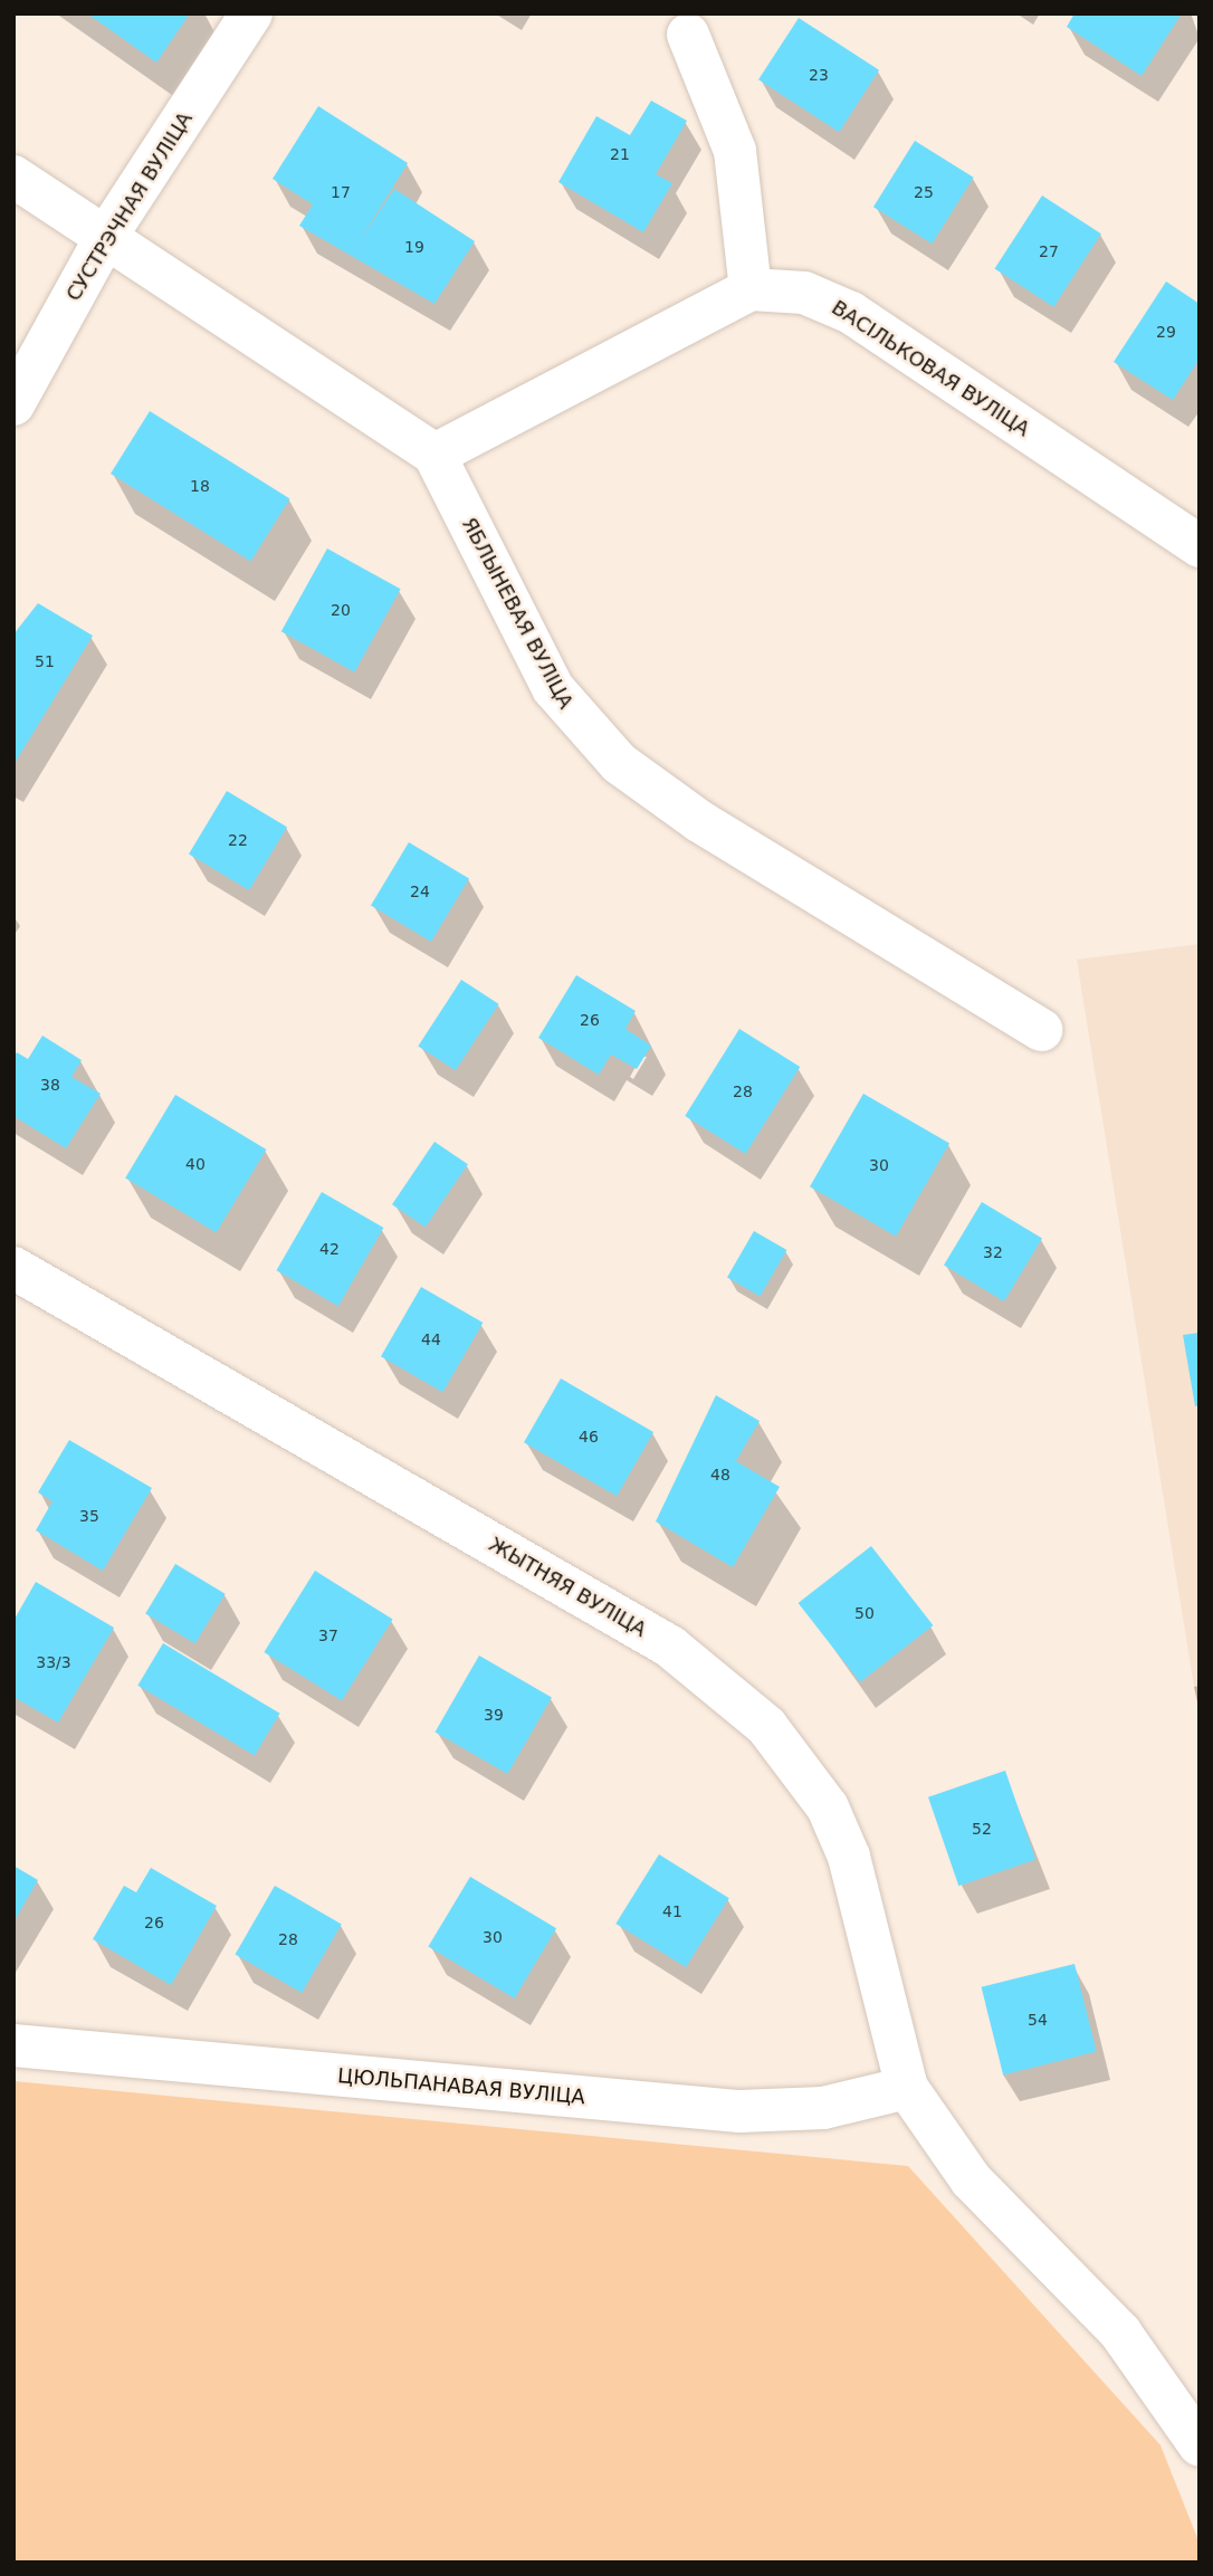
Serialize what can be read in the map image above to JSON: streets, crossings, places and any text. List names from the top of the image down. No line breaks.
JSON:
{"streets":{"street":["СУСТРЭЧНАЯ ВУЛІЦА","ВАСІЛЬКОВАЯ ВУЛІЦА","ЯБЛЫНЕВАЯ ВУЛІЦА","ЖЫТНЯЯ ВУЛІЦА","ЦЮЛЬПАНАВАЯ ВУЛІЦА"]},"crossings":[["СУСТРЭЧНАЯ ВУЛІЦА","ЯБЛЫНЕВАЯ ВУЛІЦА"],["ЖЫТНЯЯ ВУЛІЦА","ЦЮЛЬПАНАВАЯ ВУЛІЦА"]],"house_numbers":["23","21","17","25","19","27","29","18","20","51","22","24","26","38","28","40","30","42","32","44","46","48","35","50","37","33/3","39","52","41","26","30","28","54"]}
